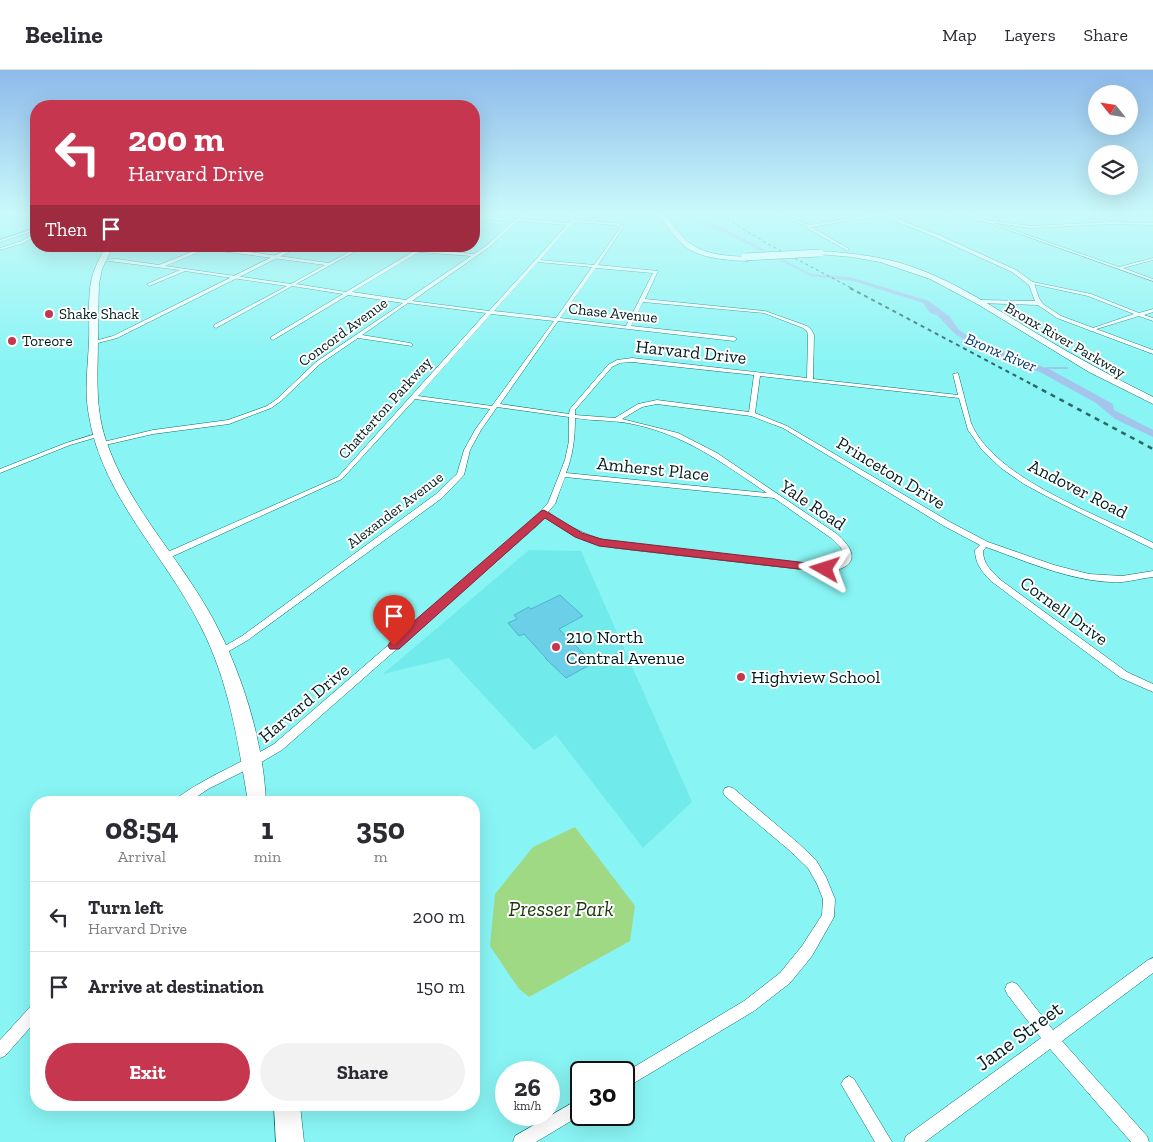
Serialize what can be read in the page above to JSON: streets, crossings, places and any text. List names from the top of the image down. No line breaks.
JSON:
{"streets":{"main road":["Bronx River Parkway"],"street":["Chase Avenue","Concord Avenue","Harvard Drive","Chatterton Parkway","Amherst Place","Princeton Drive","Andover Road","Yale Road","Alexander Avenue","Cornell Drive","Jane Street"]},"crossings":[["Chase Avenue","Concord Avenue"],["Chase Avenue","Chatterton Parkway"],["Chase Avenue","Alexander Avenue"],["Harvard Drive","Amherst Place"],["Harvard Drive","Andover Road"],["Harvard Drive","Yale Road"],["Amherst Place","Yale Road"],["Princeton Drive","Yale Road"],["Princeton Drive","Cornell Drive"],["Yale Road","Alexander Avenue"]],"water":["Bronx River"],"parks":["Presser Park"],"places":["Shake Shack","Toreore","210 North Central Avenue","Highview School"],"north":"top left","page":{"header":"Beeline","nav":["Map","Layers","Share"],"turn":["200 m","Harvard Drive"],"then":"Then","eta":["08:54","Arrival","1","min","350","m"],"list":[{"name":"Turn left","note":"Harvard Drive","value":"200 m"},{"name":"Arrive at destination","value":"150 m"}],"buttons":["Exit","Share"],"speed":"26 km/h","limit":"30"}}
